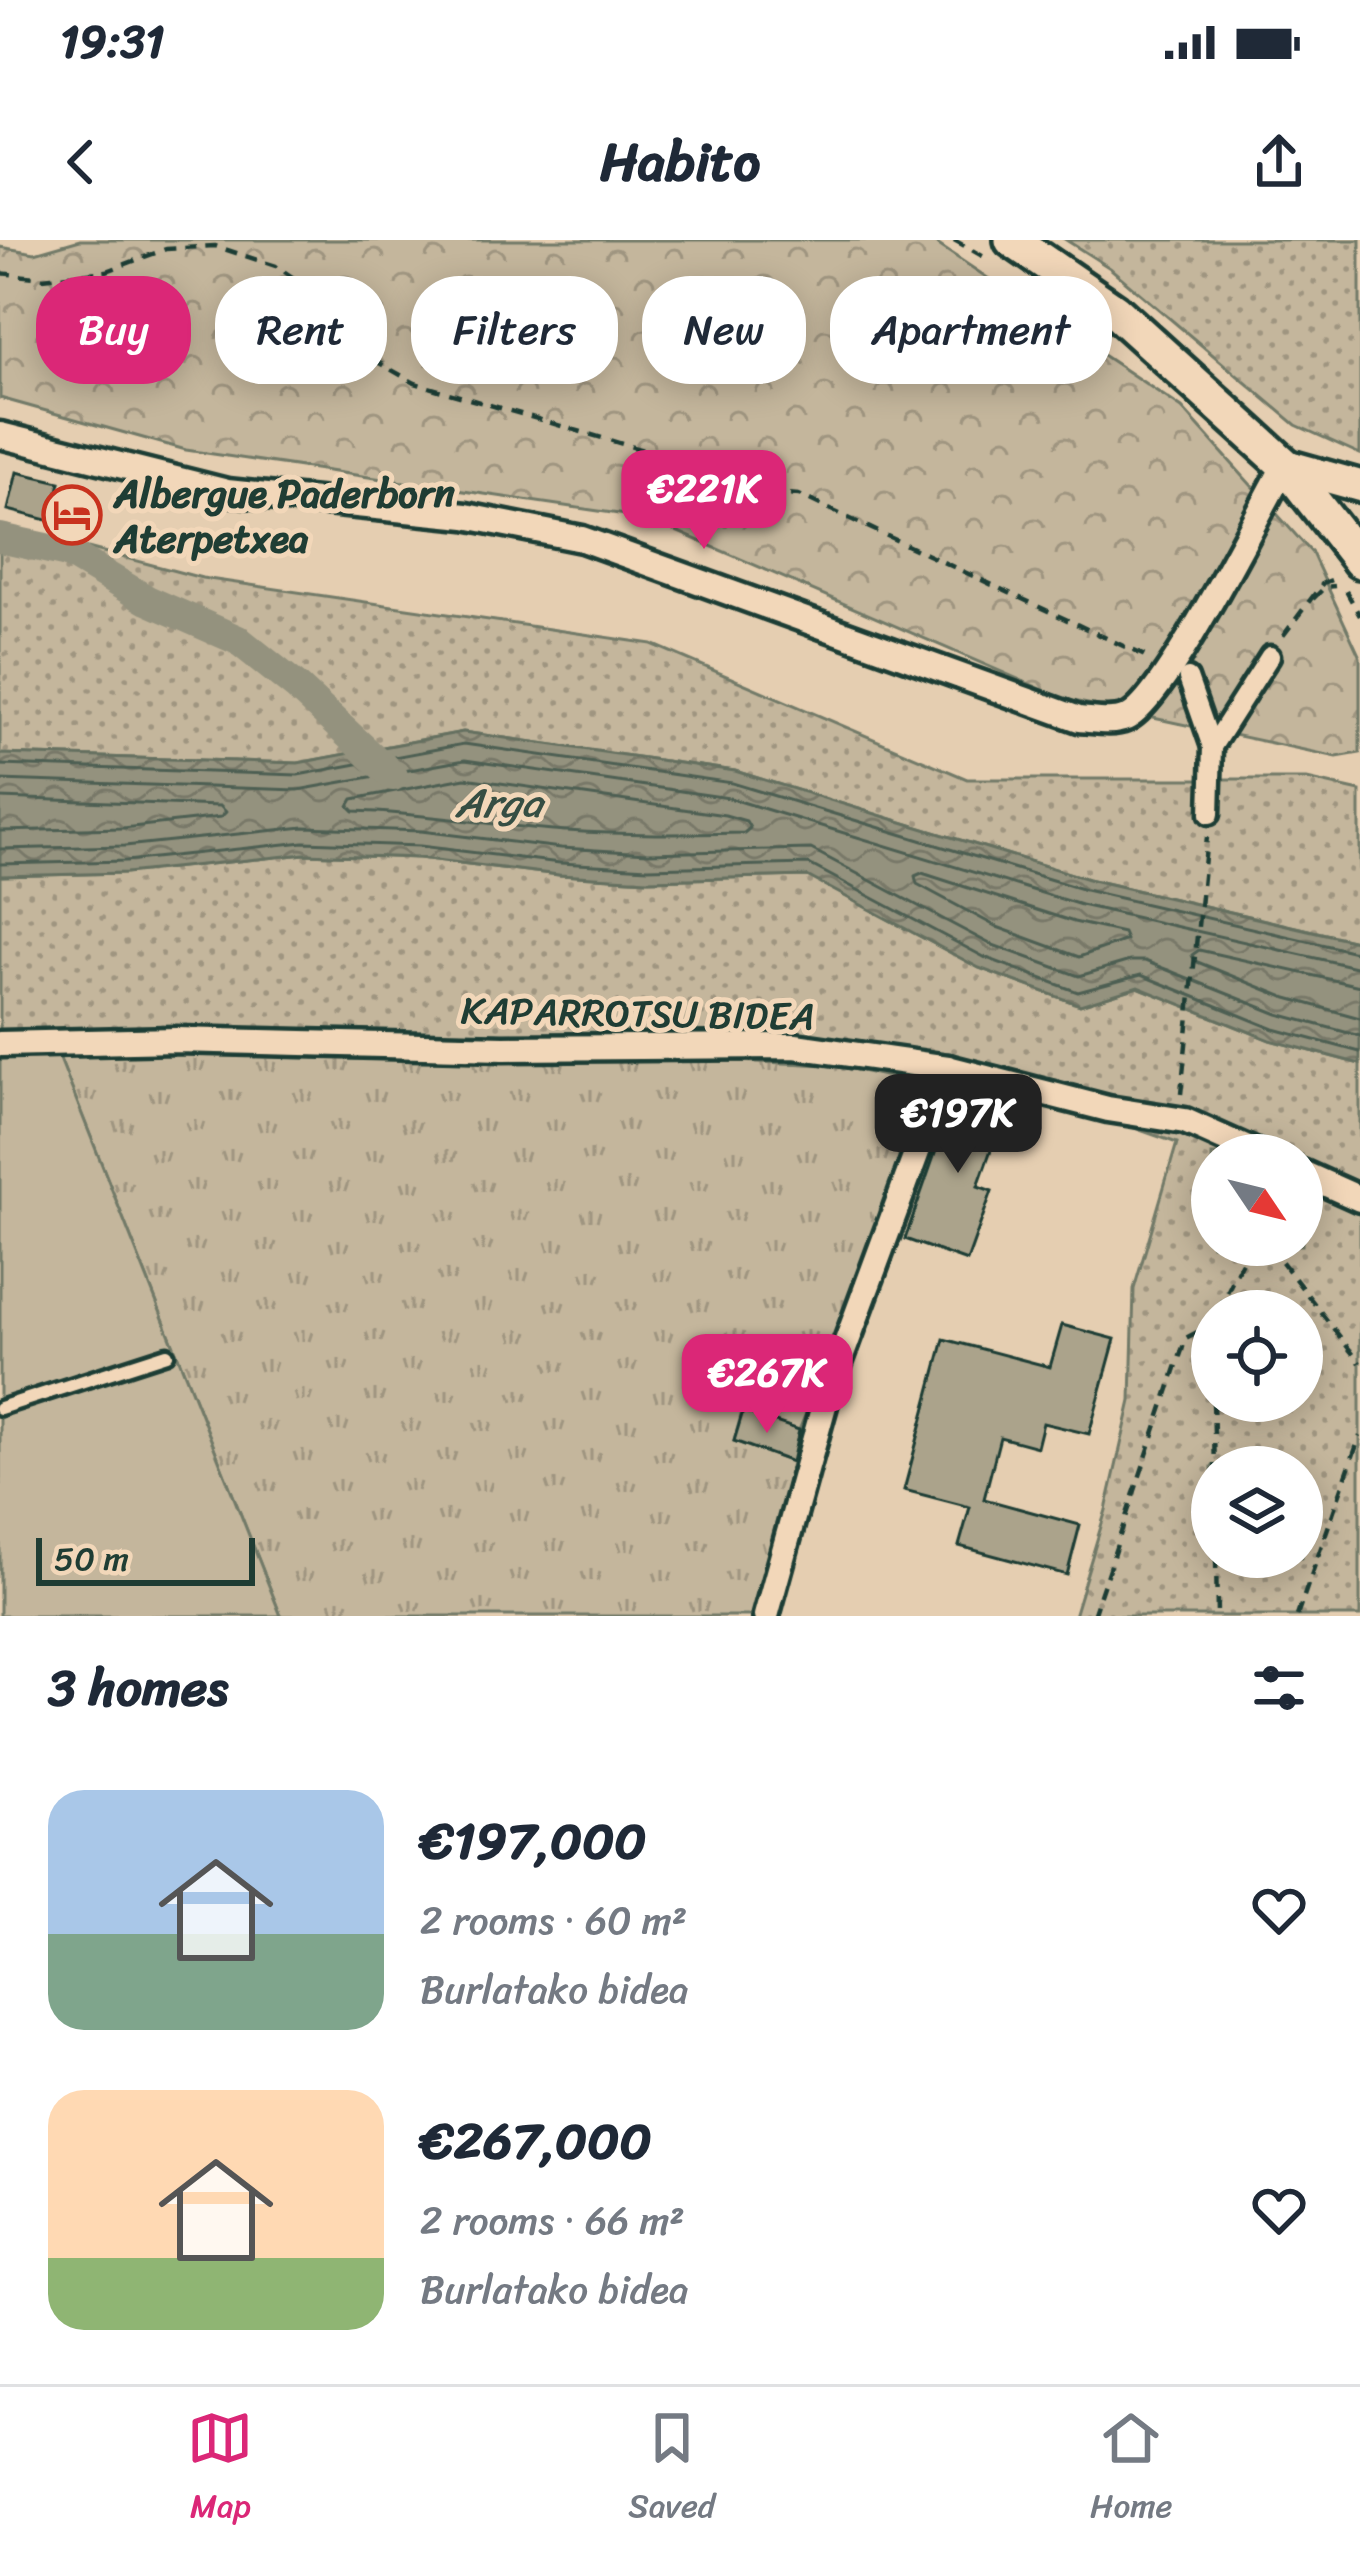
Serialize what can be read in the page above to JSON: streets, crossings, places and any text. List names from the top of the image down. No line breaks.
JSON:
{"streets":{"street":["KAPARROTSU BIDEA"]},"water":["Arga"],"places":{"hotel":["Albergue Paderborn Aterpetxea"]},"scale_bar":"50 m","north":"bottom right","page":{"status":"19:31","header":"Habito","chip":["Buy","Rent","Filters","New","Apartment"],"price":["€221K","€197K","€267K"],"scale":"50 m","heading":"3 homes","list":[{"name":"€197,000","note":"2 rooms · 60 m² · Burlatako bidea"},{"name":"€267,000","note":"2 rooms · 66 m² · Burlatako bidea"}],"tabs":["Map","Saved","Home"]}}
